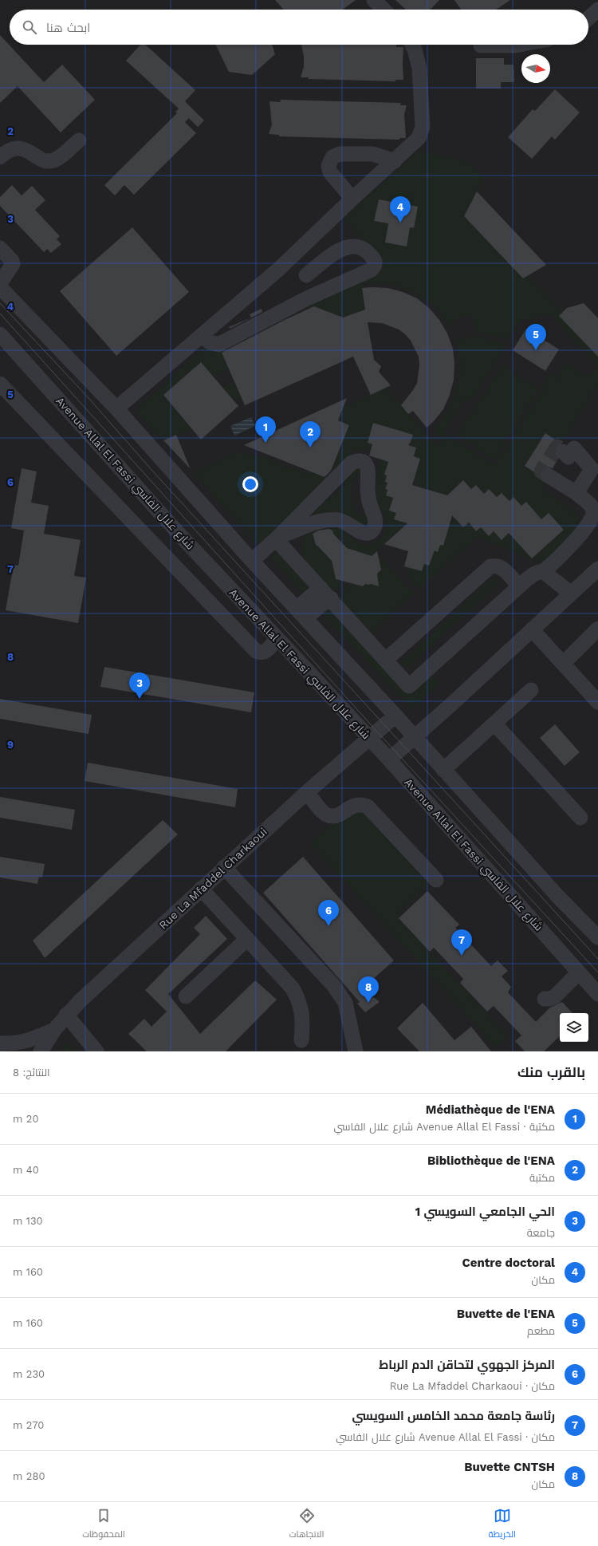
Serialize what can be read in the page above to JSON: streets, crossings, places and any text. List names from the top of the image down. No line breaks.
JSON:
{"streets":{"street":["Avenue Allal El Fassi شارع علال الفاسي","Rue La Mfaddel Charkaoui"]},"crossings":[["Avenue Allal El Fassi شارع علال الفاسي","Rue La Mfaddel Charkaoui"]],"north":"right","page":{"search":"ابحث هنا","pins":["4","5","1","2","3","6","7","8"],"heading":["بالقرب منك","النتائج: 8"],"list":[{"mark":"1","name":"Médiathèque de l'ENA","note":"مكتبة · Avenue Allal El Fassi شارع علال الفاسي","value":"20 m"},{"mark":"2","name":"Bibliothèque de l'ENA","note":"مكتبة","value":"40 m"},{"mark":"3","name":"الحي الجامعي السويسي 1","note":"جامعة","value":"130 m"},{"mark":"4","name":"Centre doctoral","note":"مكان","value":"160 m"},{"mark":"5","name":"Buvette de l'ENA","note":"مطعم","value":"160 m"},{"mark":"6","name":"المركز الجهوي لتحاقن الدم الرباط","note":"مكان · Rue La Mfaddel Charkaoui","value":"230 m"},{"mark":"7","name":"رئاسة جامعة محمد الخامس السويسي","note":"مكان · Avenue Allal El Fassi شارع علال الفاسي","value":"270 m"},{"mark":"8","name":"Buvette CNTSH","note":"مكان","value":"280 m"}],"nav":["الخريطة","الاتجاهات","المحفوظات"]},"grid":{"rows":["2","3","4","5","6","7","8","9"]}}
